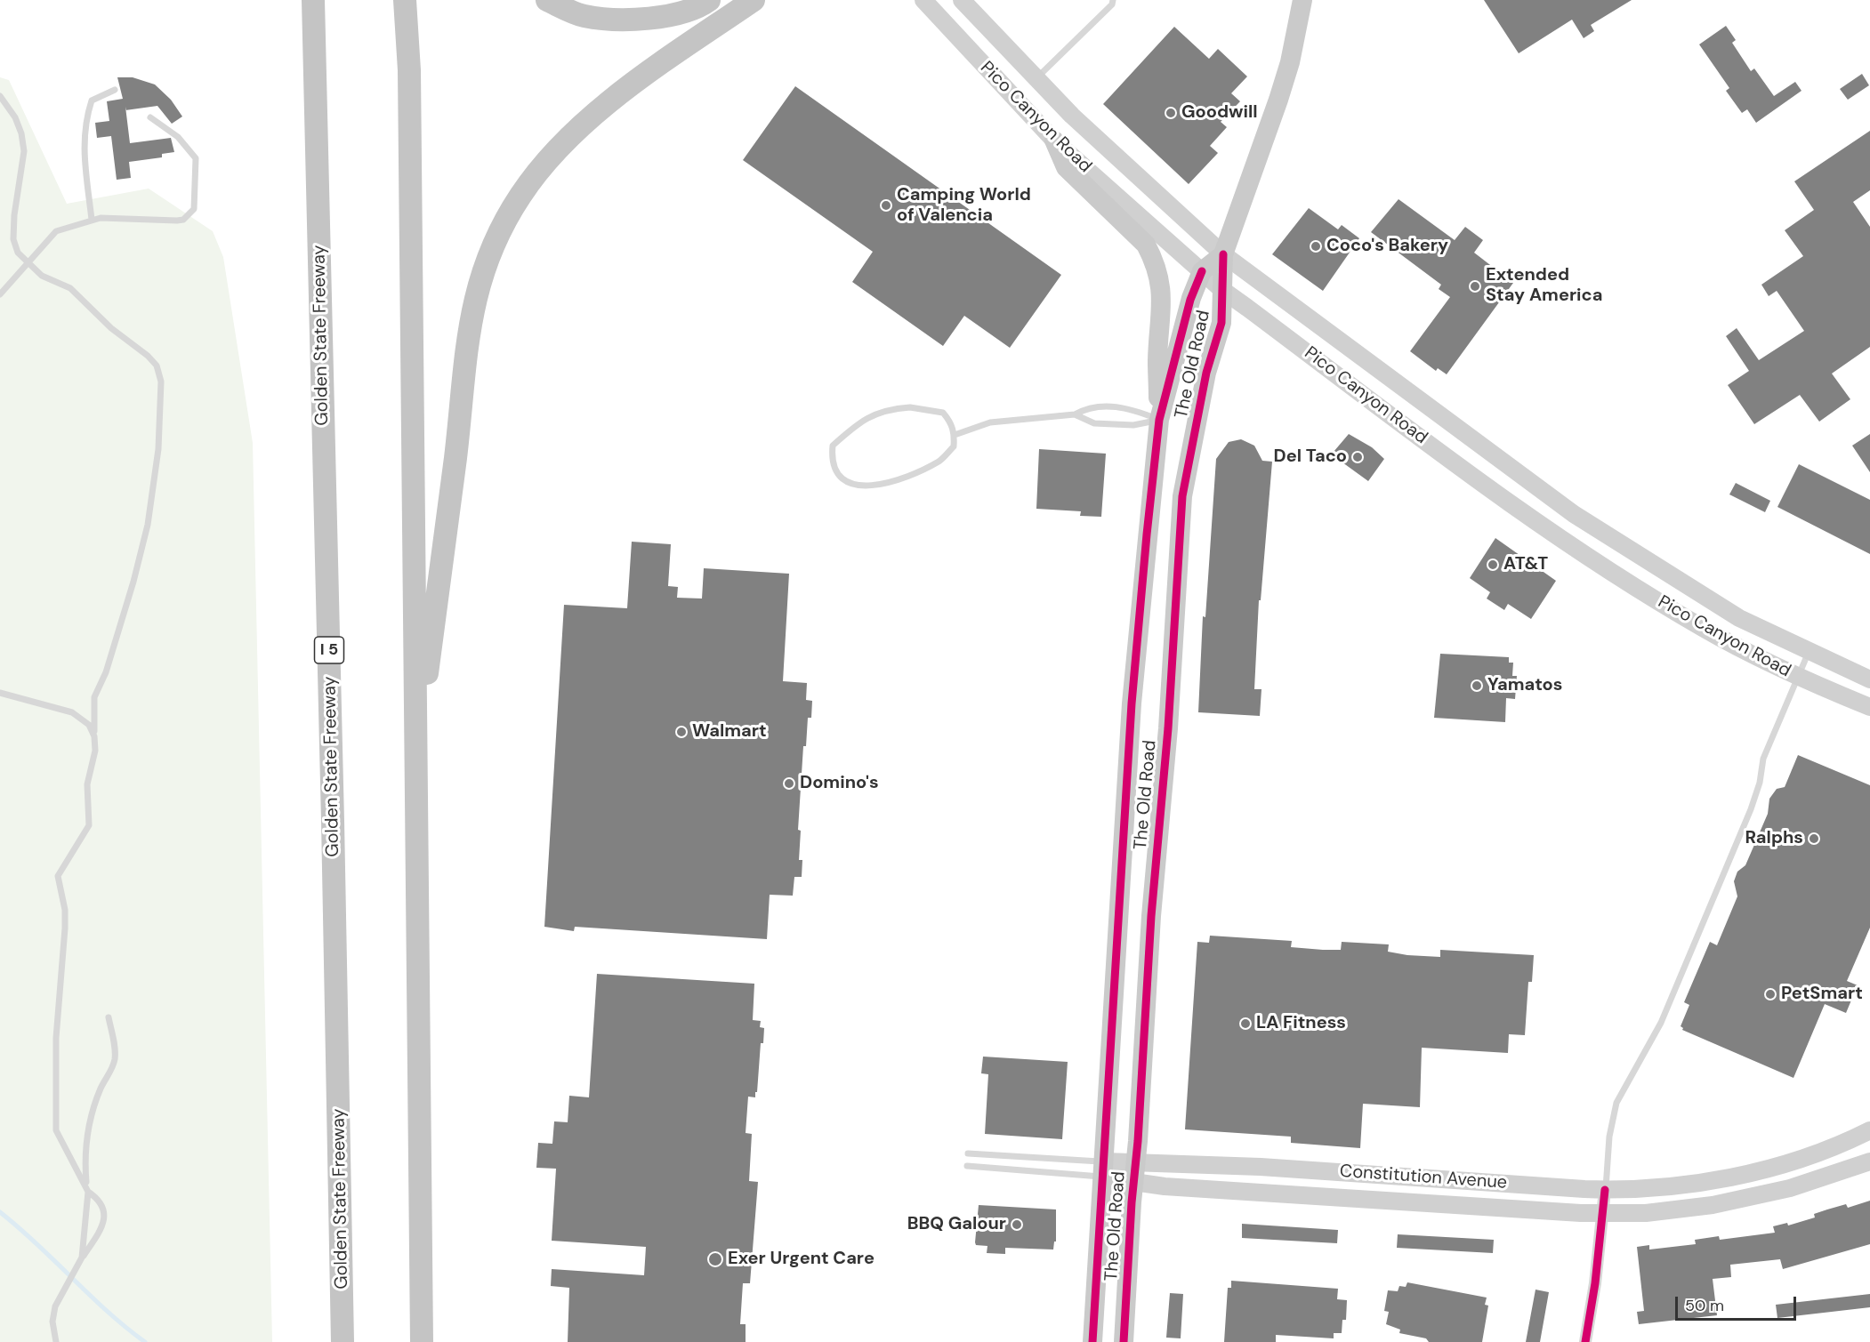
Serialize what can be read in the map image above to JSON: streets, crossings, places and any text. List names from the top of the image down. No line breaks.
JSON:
{"streets":{"highway":["Golden State Freeway","I 5"],"main road":["Pico Canyon Road","The Old Road","Constitution Avenue"]},"crossings":[["Pico Canyon Road","The Old Road"],["The Old Road","Constitution Avenue"]],"places":["Goodwill","Camping World of Valencia","Coco's Bakery","Extended Stay America","Del Taco","AT&T","Yamatos","Walmart","Domino's","Ralphs","PetSmart","LA Fitness","BBQ Galour","Exer Urgent Care"],"scale_bar":"50 m"}
